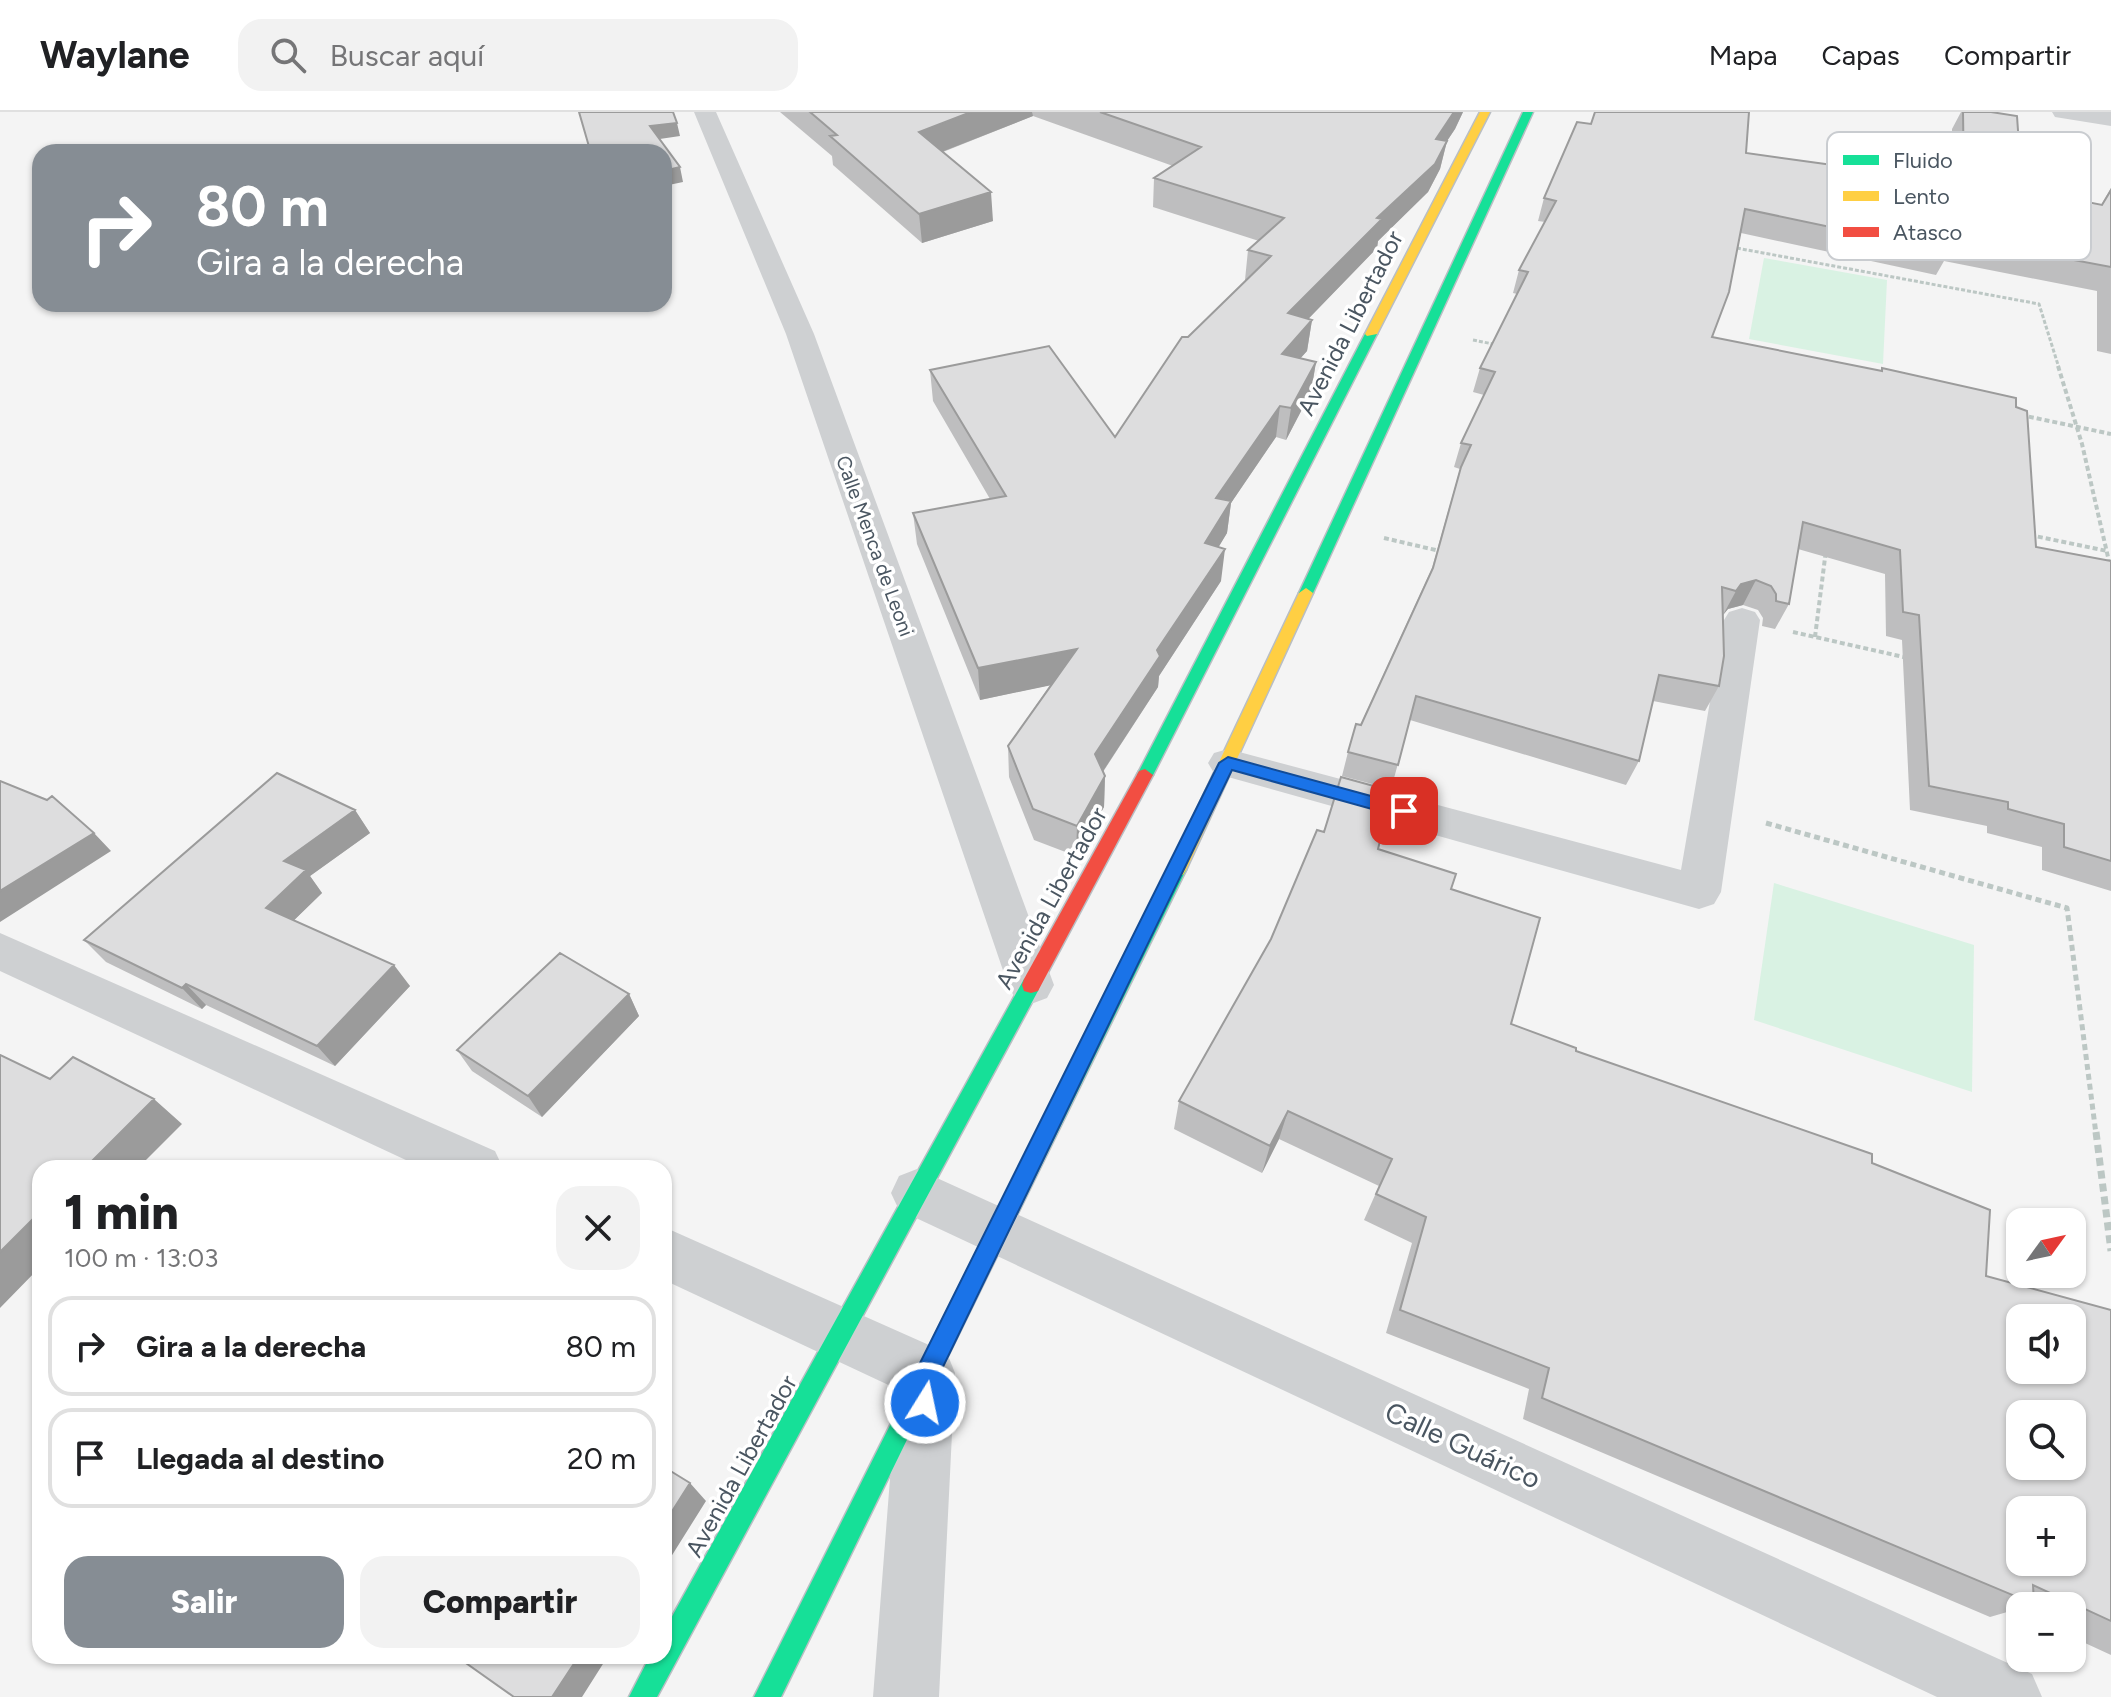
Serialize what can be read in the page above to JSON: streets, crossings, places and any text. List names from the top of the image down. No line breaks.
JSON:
{"streets":{"highway":["Avenida Libertador"],"street":["Calle Menca de Leoni","Calle Guárico"]},"crossings":[["Avenida Libertador","Calle Menca de Leoni"],["Avenida Libertador","Calle Guárico"]],"legend":["Fluido","Lento","Atasco"],"north":"top right","page":{"header":"Waylane","search":"Buscar aquí","nav":["Mapa","Capas","Compartir"],"turn":["80 m","Gira a la derecha"],"heading":["1 min","100 m · 13:03"],"map_buttons":["+","−"],"list":[{"name":"Gira a la derecha","value":"80 m"},{"name":"Llegada al destino","value":"20 m"}],"buttons":["Salir","Compartir"]}}
